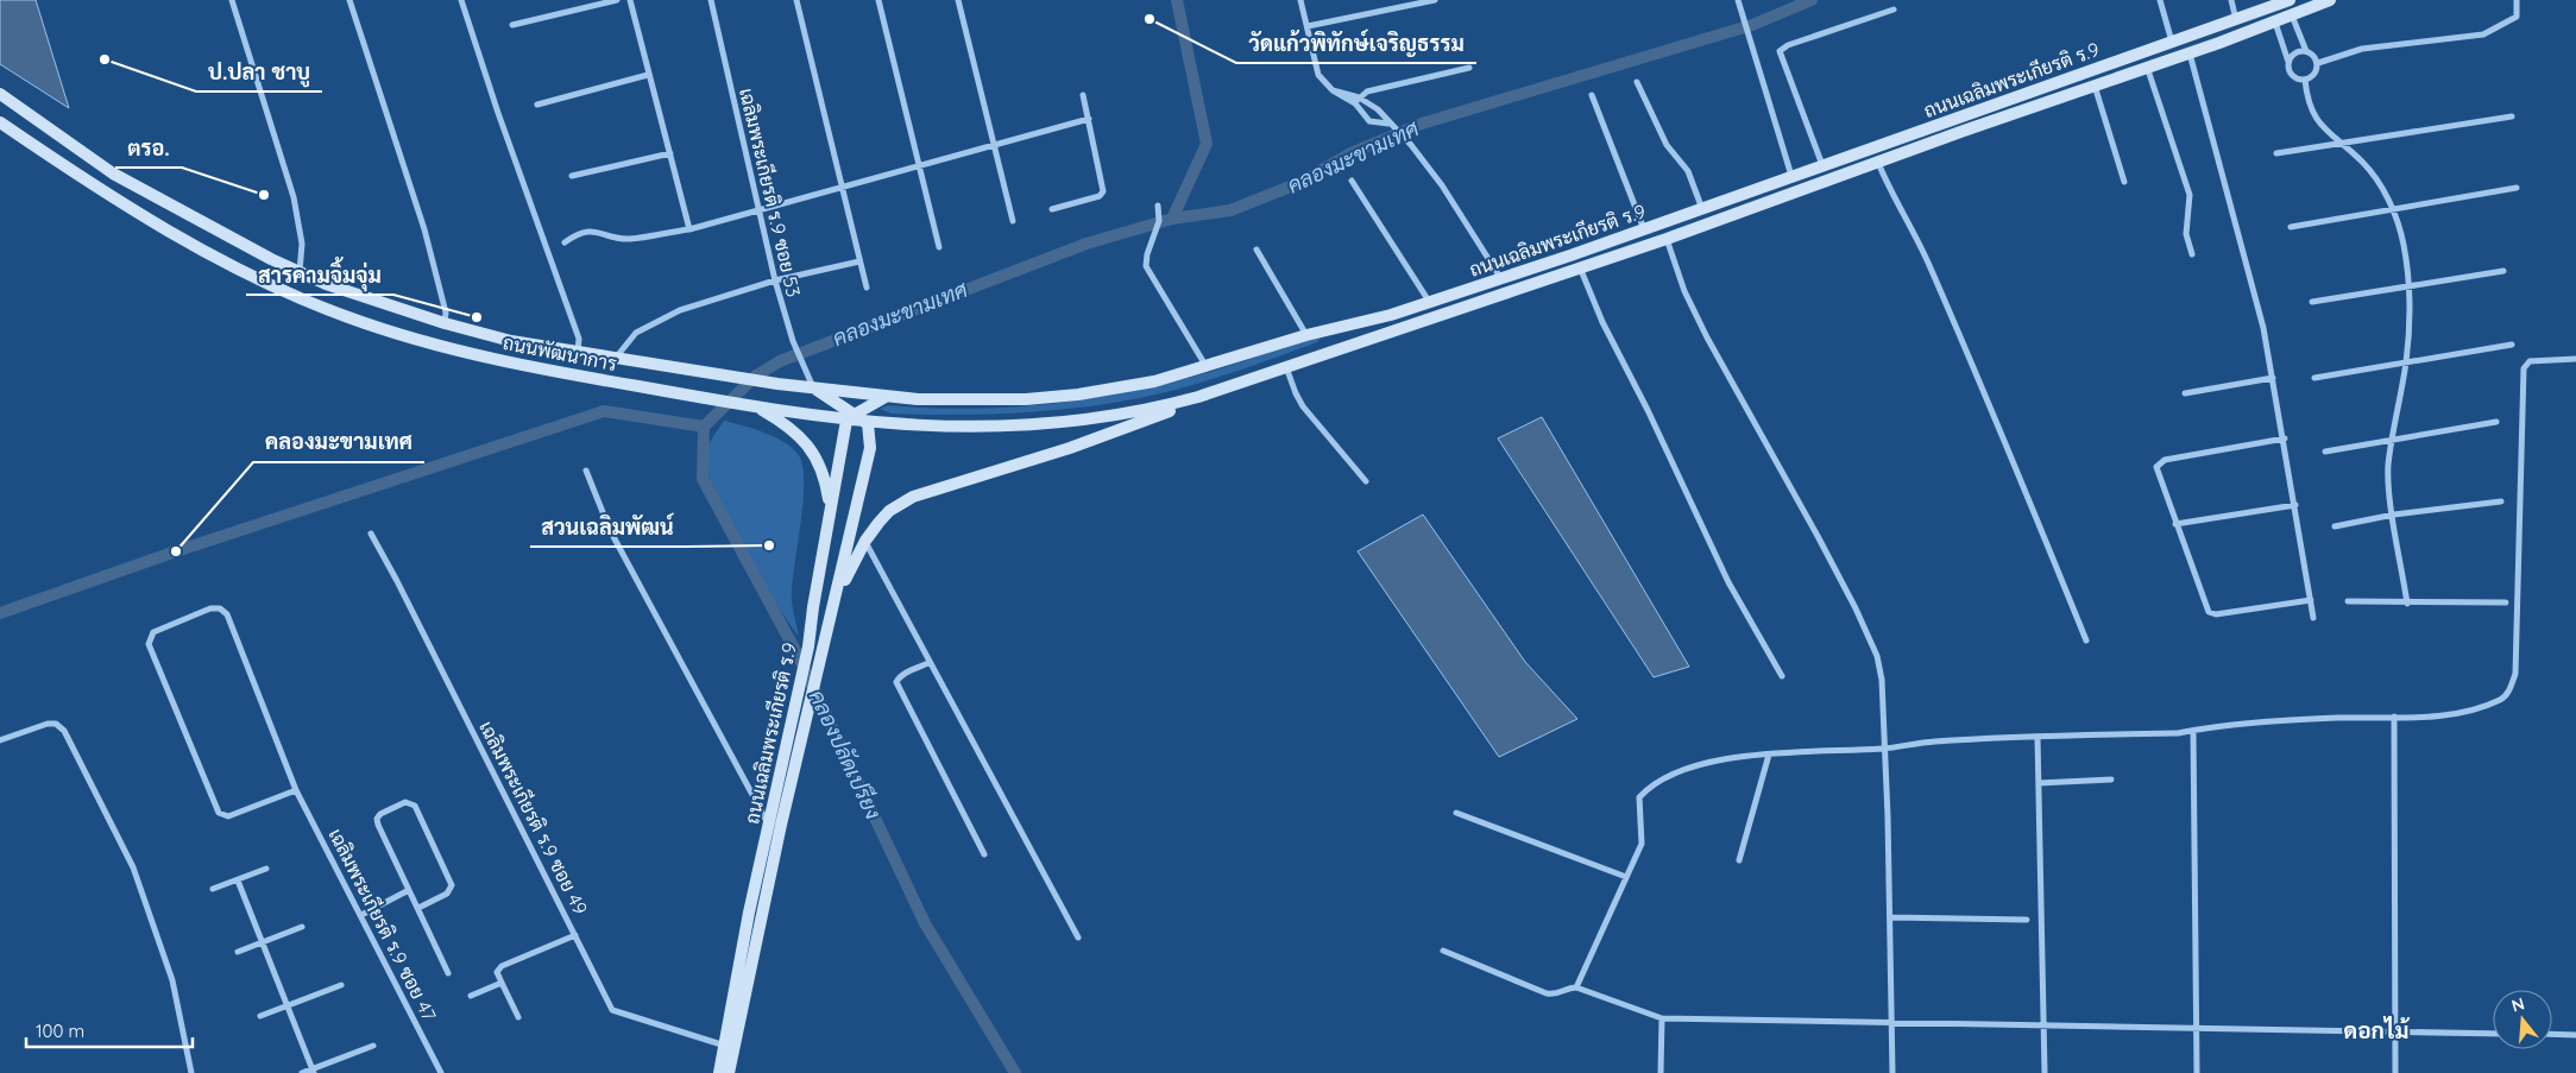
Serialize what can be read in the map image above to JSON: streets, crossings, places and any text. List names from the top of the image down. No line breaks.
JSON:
{"streets":{"main road":["ถนนเฉลิมพระเกียรติ ร.9","ถนนพัฒนาการ"],"street":["เฉลิมพระเกียรติ ร.9 ซอย 53","เฉลิมพระเกียรติ ร.9 ซอย 49","เฉลิมพระเกียรติ ร.9 ซอย 47"]},"crossings":[["ถนนเฉลิมพระเกียรติ ร.9","เฉลิมพระเกียรติ ร.9 ซอย 53"],["ถนนเฉลิมพระเกียรติ ร.9","ถนนพัฒนาการ"],["ถนนเฉลิมพระเกียรติ ร.9","เฉลิมพระเกียรติ ร.9 ซอย 49"],["เฉลิมพระเกียรติ ร.9 ซอย 53","ถนนพัฒนาการ"]],"districts":["ดอกไม้"],"water":["คลองมะขามเทศ","คลองปลัดเปรียง"],"places":["วัดแก้วพิทักษ์เจริญธรรม","ป.ปลา ชาบู","ตรอ.","สารคามจิ้มจุ่ม","สวนเฉลิมพัฒน์","คลองมะขามเทศ"],"scale_bar":"100 m","north":"top"}
